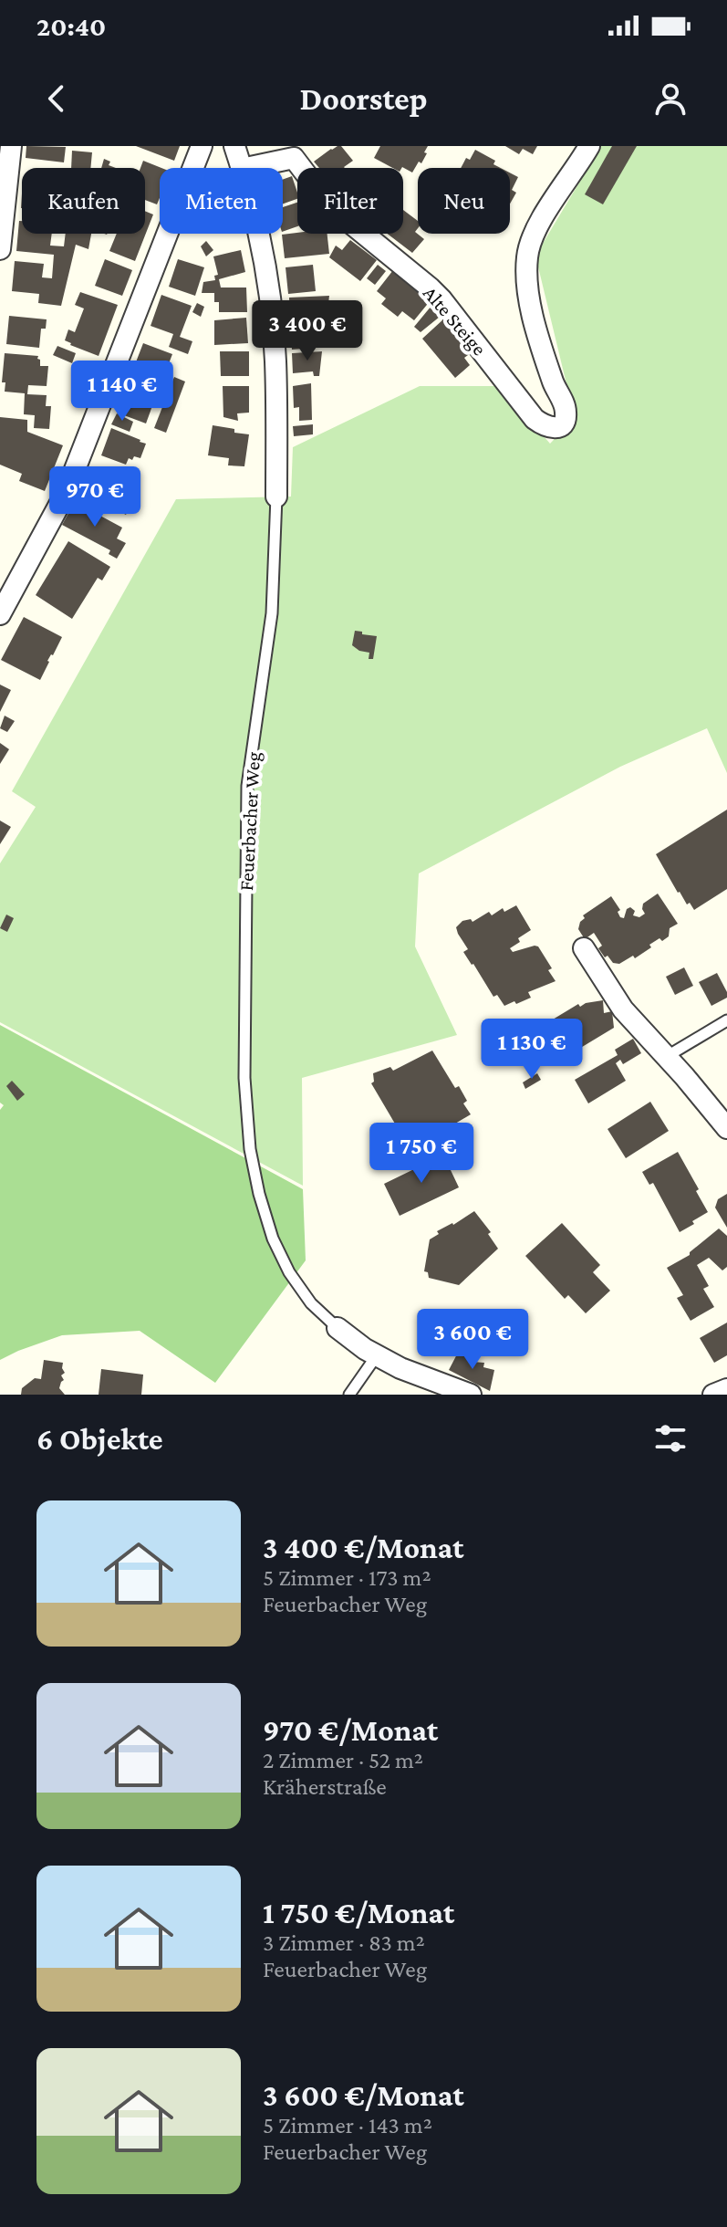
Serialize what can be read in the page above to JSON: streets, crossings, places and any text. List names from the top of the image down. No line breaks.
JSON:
{"streets":{"street":["Alte Steige","Feuerbacher Weg"]},"page":{"status":"20:40","header":"Doorstep","chip":["Kaufen","Mieten","Filter","Neu"],"price":["3 400 €","1 140 €","970 €","1 130 €","1 750 €","3 600 €"],"heading":"6 Objekte","list":[{"name":"3 400 €/Monat","note":"5 Zimmer · 173 m² · Feuerbacher Weg"},{"name":"970 €/Monat","note":"2 Zimmer · 52 m² · Kräherstraße"},{"name":"1 750 €/Monat","note":"3 Zimmer · 83 m² · Feuerbacher Weg"},{"name":"3 600 €/Monat","note":"5 Zimmer · 143 m² · Feuerbacher Weg"}]}}
